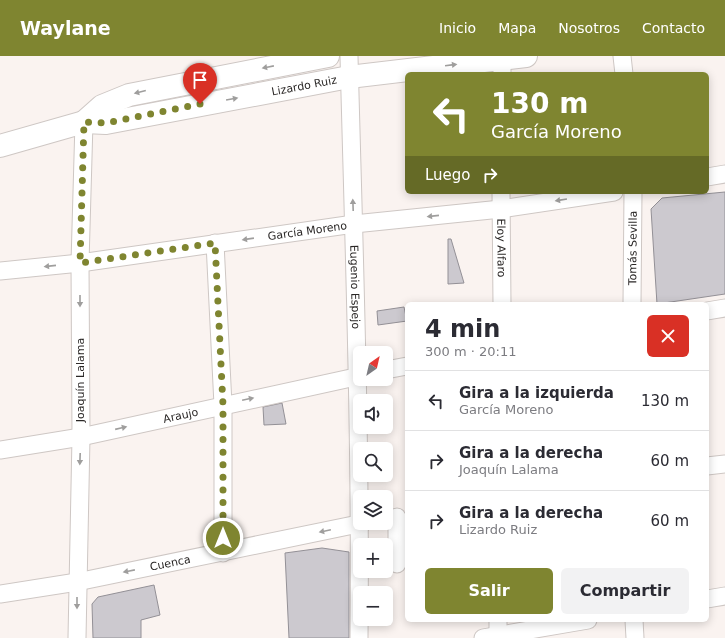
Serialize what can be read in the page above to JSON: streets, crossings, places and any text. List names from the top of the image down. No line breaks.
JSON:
{"streets":{"main road":["Lizardo Ruiz"],"street":["García Moreno","Eloy Alfaro","Tomás Sevilla","Eugenio Espejo","Joaquín Lalama","Araujo","Cuenca"]},"crossings":[["Lizardo Ruiz","Eugenio Espejo"],["Lizardo Ruiz","Joaquín Lalama"],["García Moreno","Eloy Alfaro"],["García Moreno","Eugenio Espejo"],["García Moreno","Joaquín Lalama"],["Joaquín Lalama","Araujo"],["Joaquín Lalama","Cuenca"]],"one_way":["García Moreno","Araujo","Cuenca"],"north":"top right","page":{"header":"Waylane","nav":["Inicio","Mapa","Nosotros","Contacto"],"turn":["130 m","García Moreno"],"then":"Luego","heading":["4 min","300 m · 20:11"],"map_buttons":["+","−"],"list":[{"name":"Gira a la izquierda","note":"García Moreno","value":"130 m"},{"name":"Gira a la derecha","note":"Joaquín Lalama","value":"60 m"},{"name":"Gira a la derecha","note":"Lizardo Ruiz","value":"60 m"}],"buttons":["Salir","Compartir"]}}
